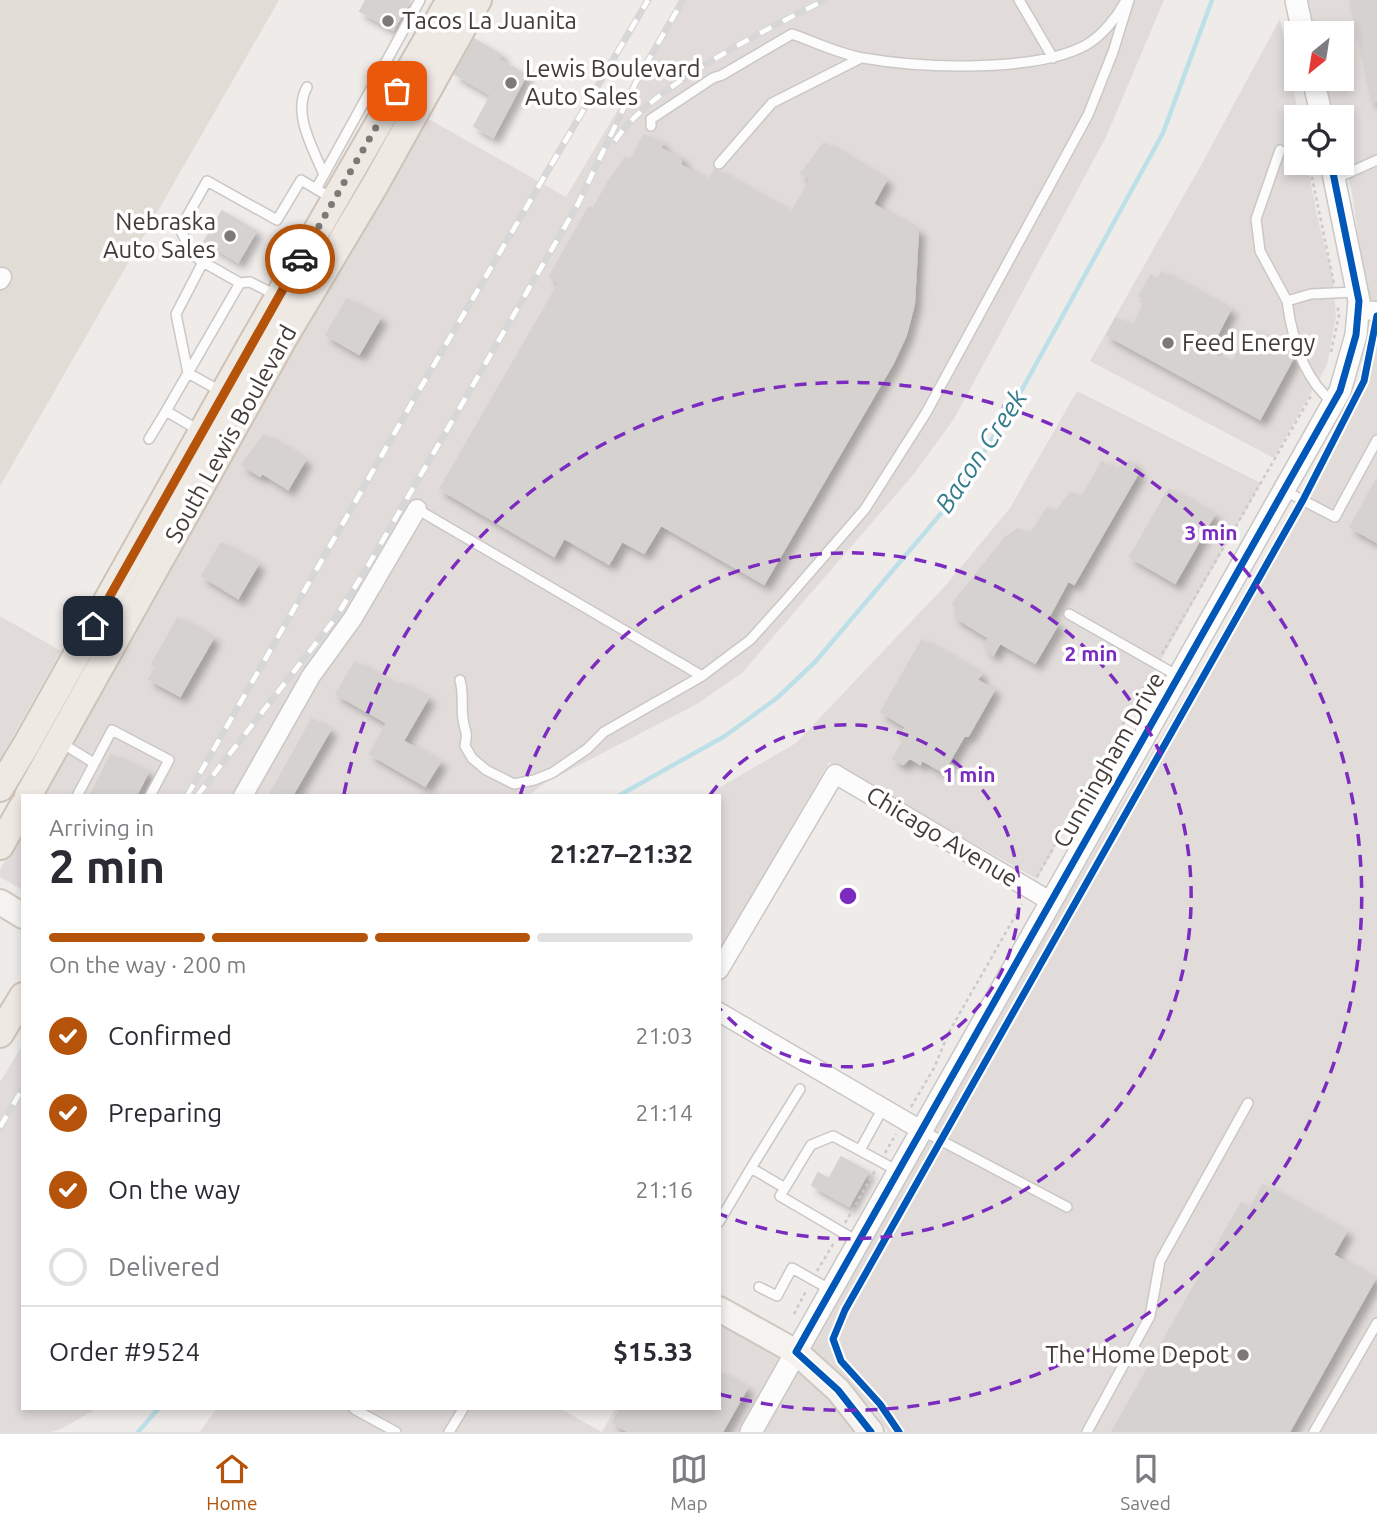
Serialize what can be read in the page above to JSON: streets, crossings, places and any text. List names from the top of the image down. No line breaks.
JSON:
{"streets":{"main road":["South Lewis Boulevard"],"street":["Cunningham Drive","Chicago Avenue"]},"crossings":[["Cunningham Drive","Chicago Avenue"]],"water":["Bacon Creek"],"places":["Tacos La Juanita","Lewis Boulevard Auto Sales","Nebraska Auto Sales","Feed Energy","The Home Depot"],"north":"bottom left","page":{"heading":["2 min","Arriving in","21:27–21:32"],"panel":["Order #9524","$15.33"],"bar":"On the way · 200 m","list":[["Confirmed","21:03"],["Preparing","21:14"],["On the way","21:16"],"Delivered"],"tabs":["Home","Map","Saved"]},"rings":["3 min","2 min","1 min"]}
